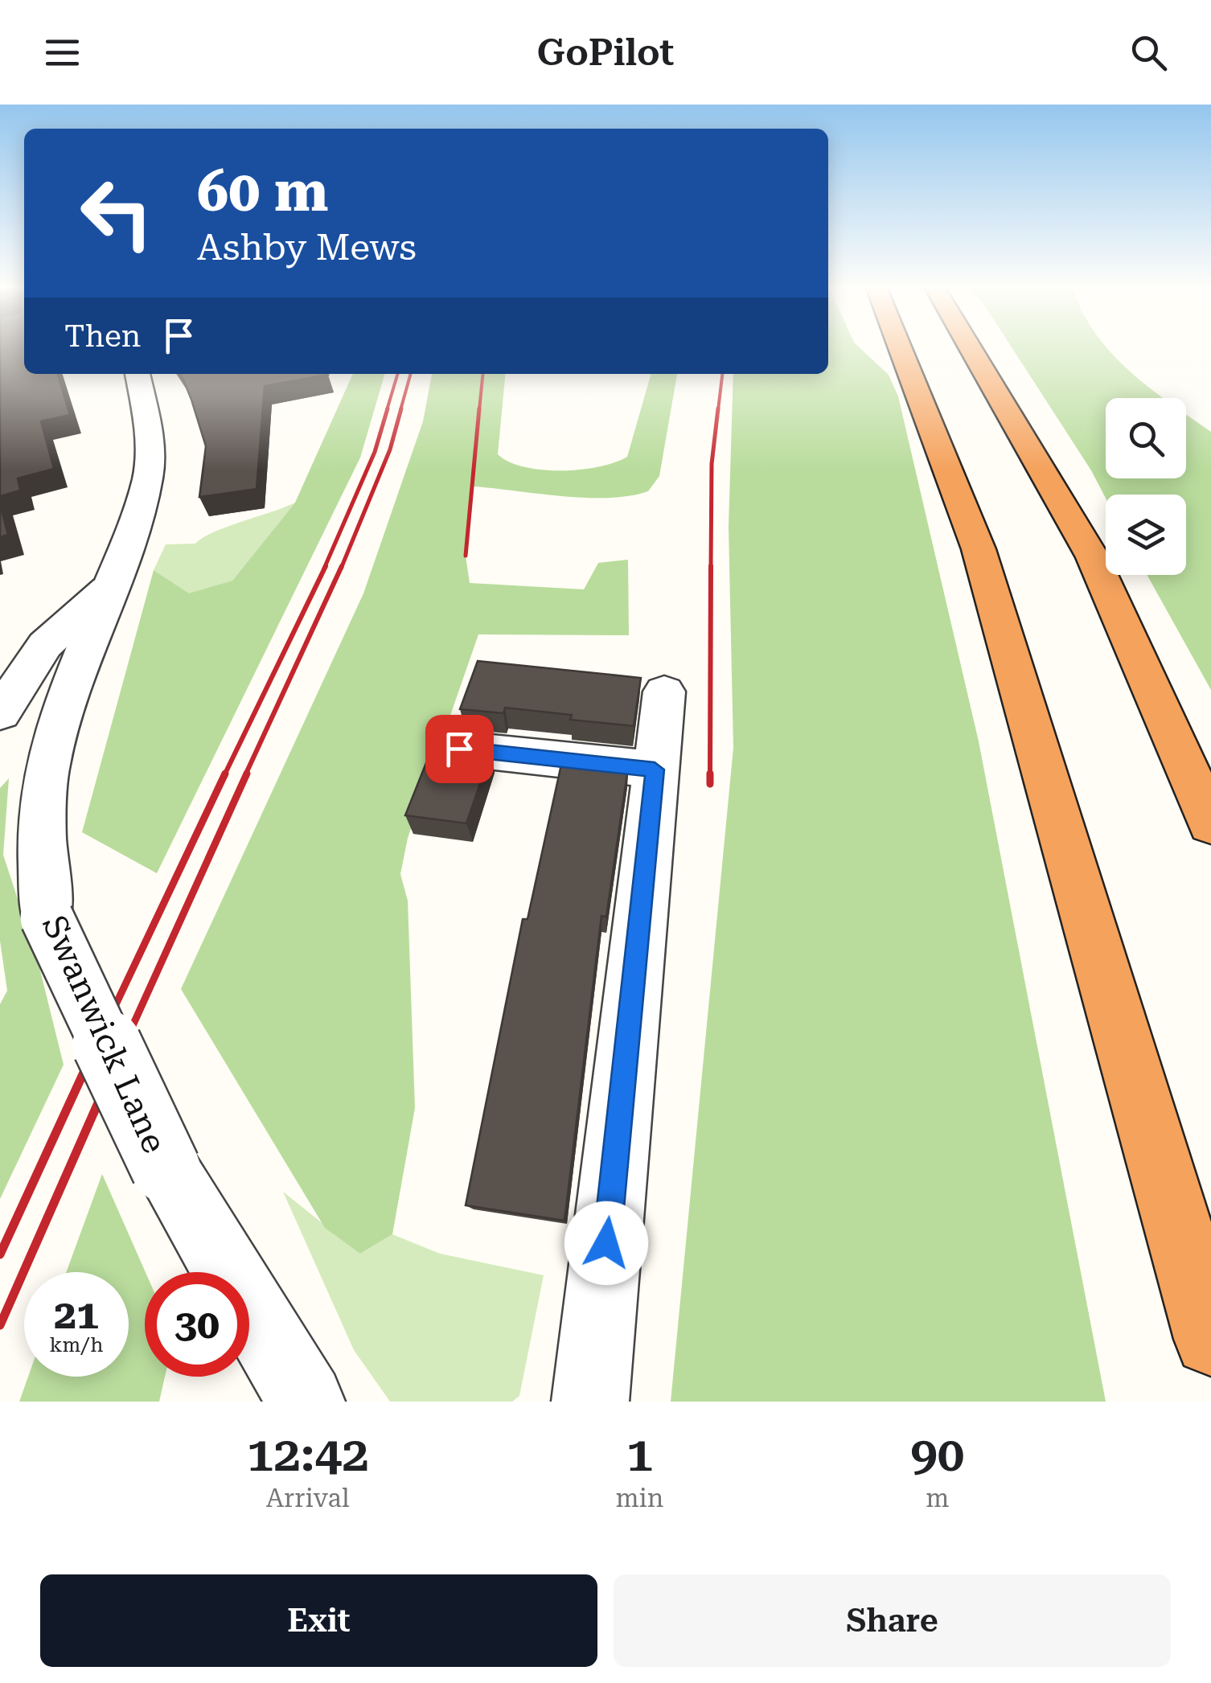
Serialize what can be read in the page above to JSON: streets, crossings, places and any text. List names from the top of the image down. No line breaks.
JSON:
{"streets":{"street":["Swanwick Lane"]},"page":{"header":"GoPilot","turn":["60 m","Ashby Mews"],"then":"Then","speed":"21 km/h","limit":"30","eta":["12:42","Arrival","1","min","90","m"],"buttons":["Exit","Share"]}}
